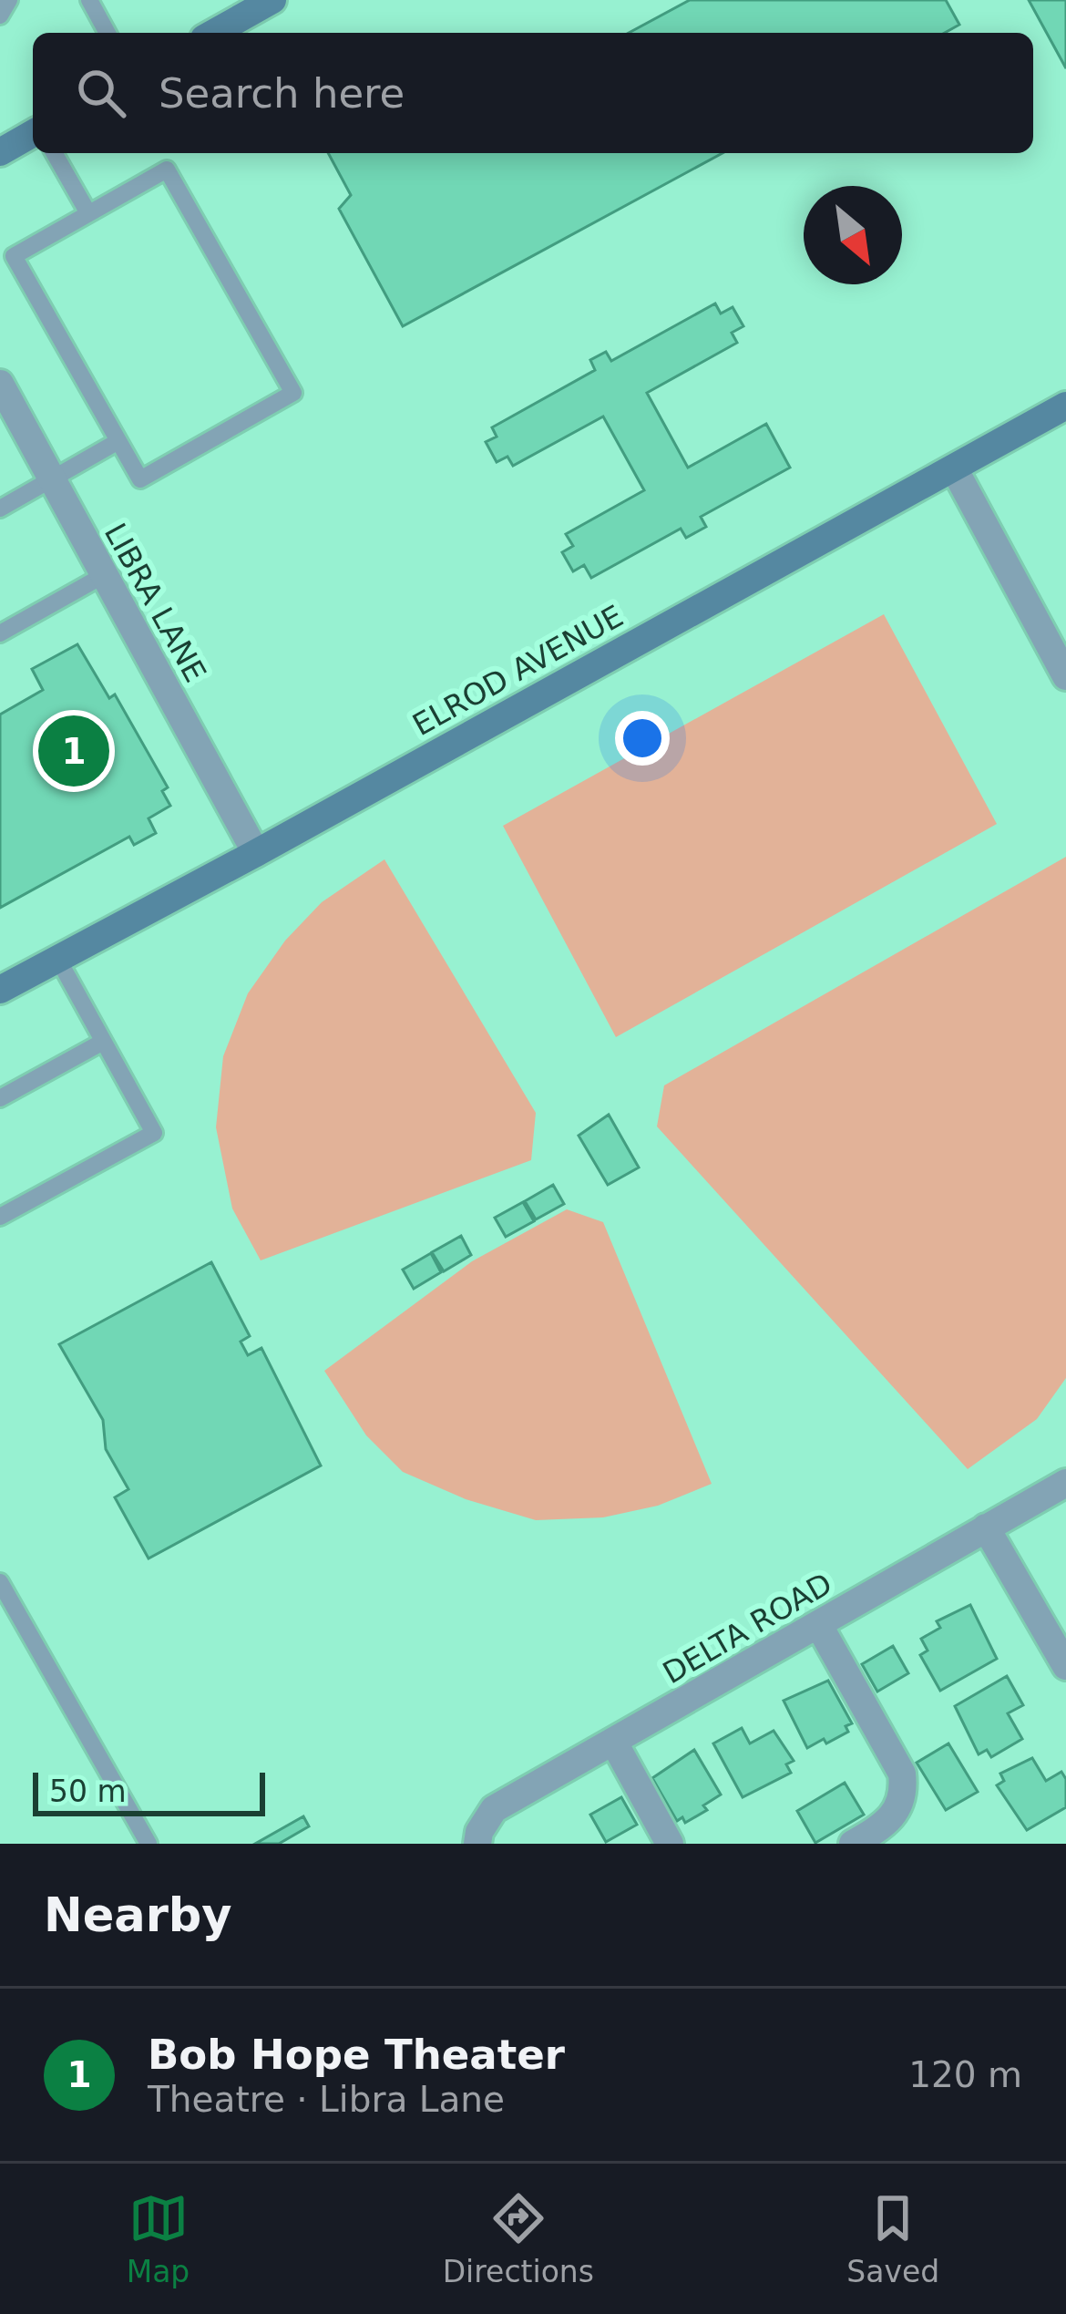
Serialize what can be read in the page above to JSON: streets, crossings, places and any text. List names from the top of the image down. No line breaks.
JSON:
{"streets":{"street":["LIBRA LANE","ELROD AVENUE","DELTA ROAD"]},"crossings":[["LIBRA LANE","ELROD AVENUE"]],"scale_bar":"50 m","north":"bottom right","page":{"search":"Search here","pins":"1","scale":"50 m","heading":"Nearby","list":[{"mark":"1","name":"Bob Hope Theater","note":"Theatre · Libra Lane","value":"120 m"}],"nav":["Map","Directions","Saved"]}}
